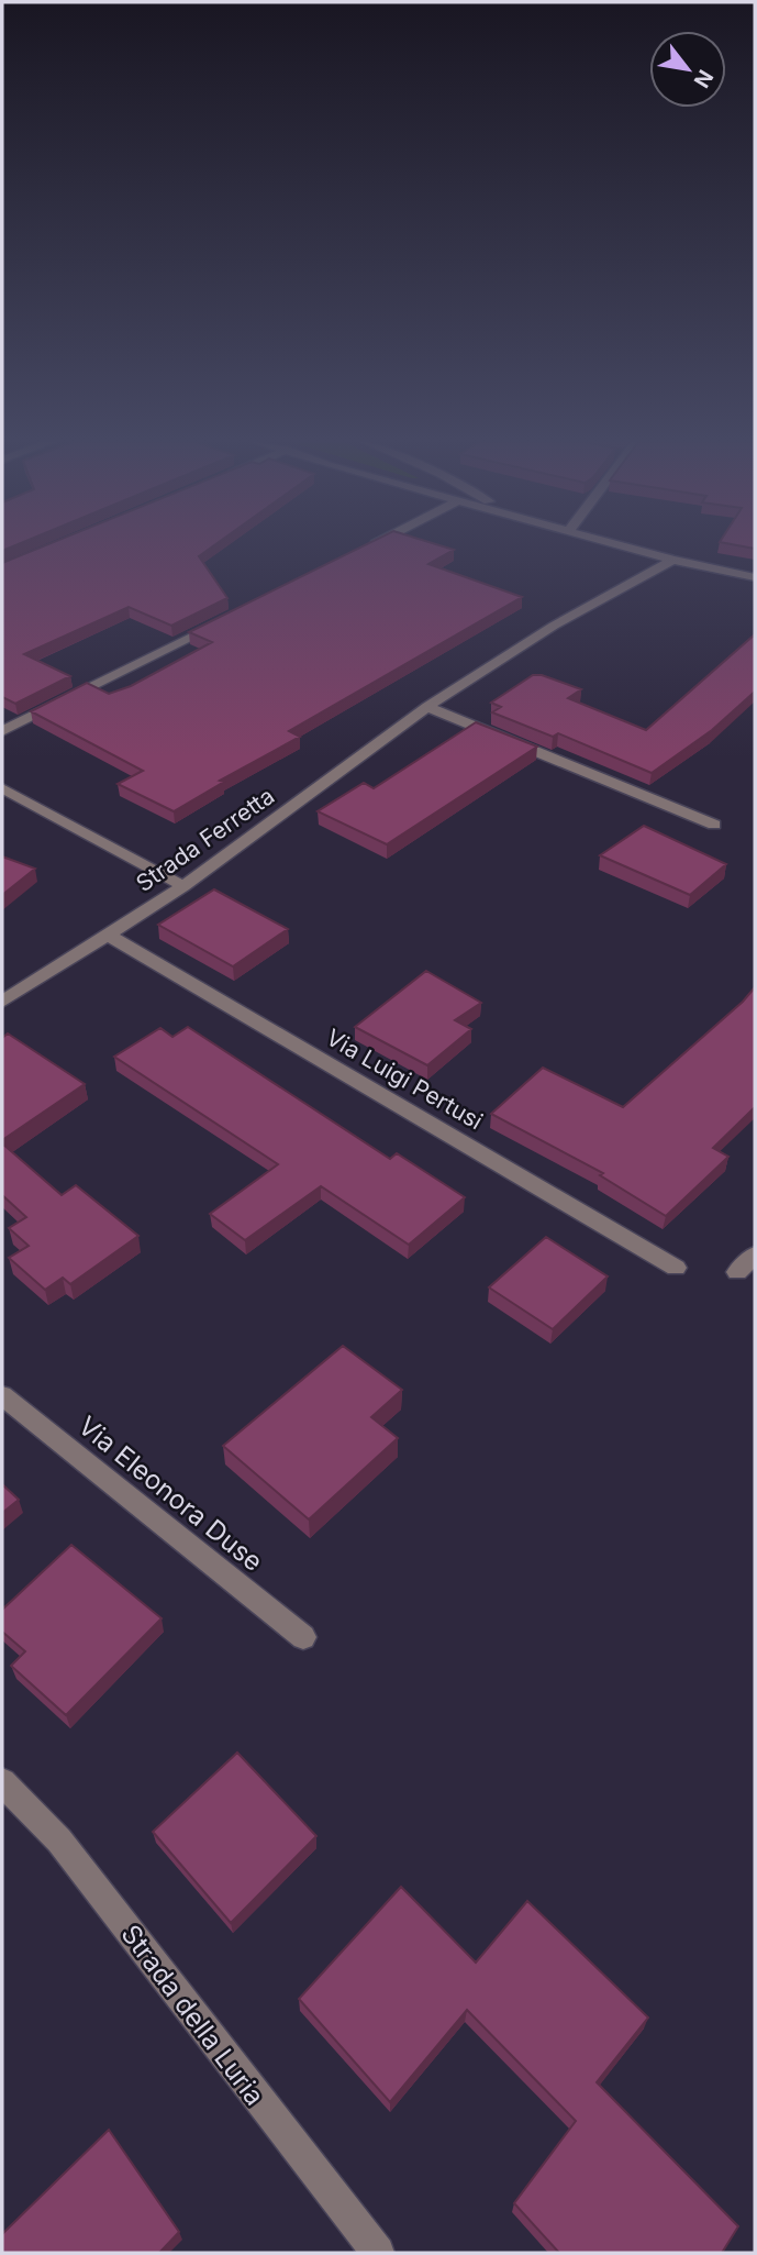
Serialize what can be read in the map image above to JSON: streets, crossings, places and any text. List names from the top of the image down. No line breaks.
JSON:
{"streets":{"street":["Strada Ferretta","Via Luigi Pertusi","Via Eleonora Duse","Strada della Luria"]},"crossings":[["Strada Ferretta","Via Luigi Pertusi"]],"north":"bottom right"}
